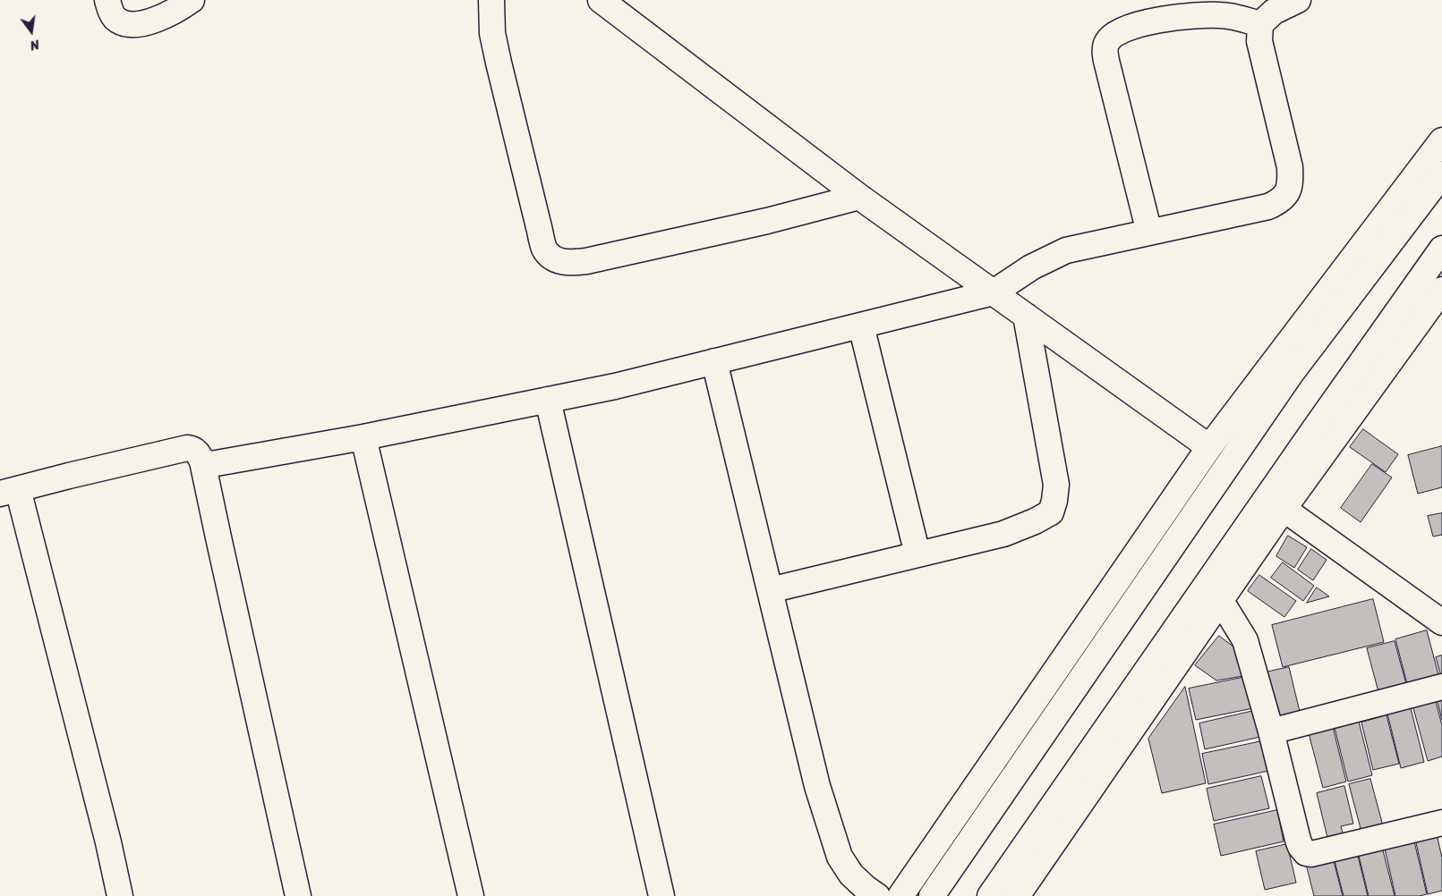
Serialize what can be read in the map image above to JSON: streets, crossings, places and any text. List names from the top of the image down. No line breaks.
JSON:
{"north":"bottom"}
